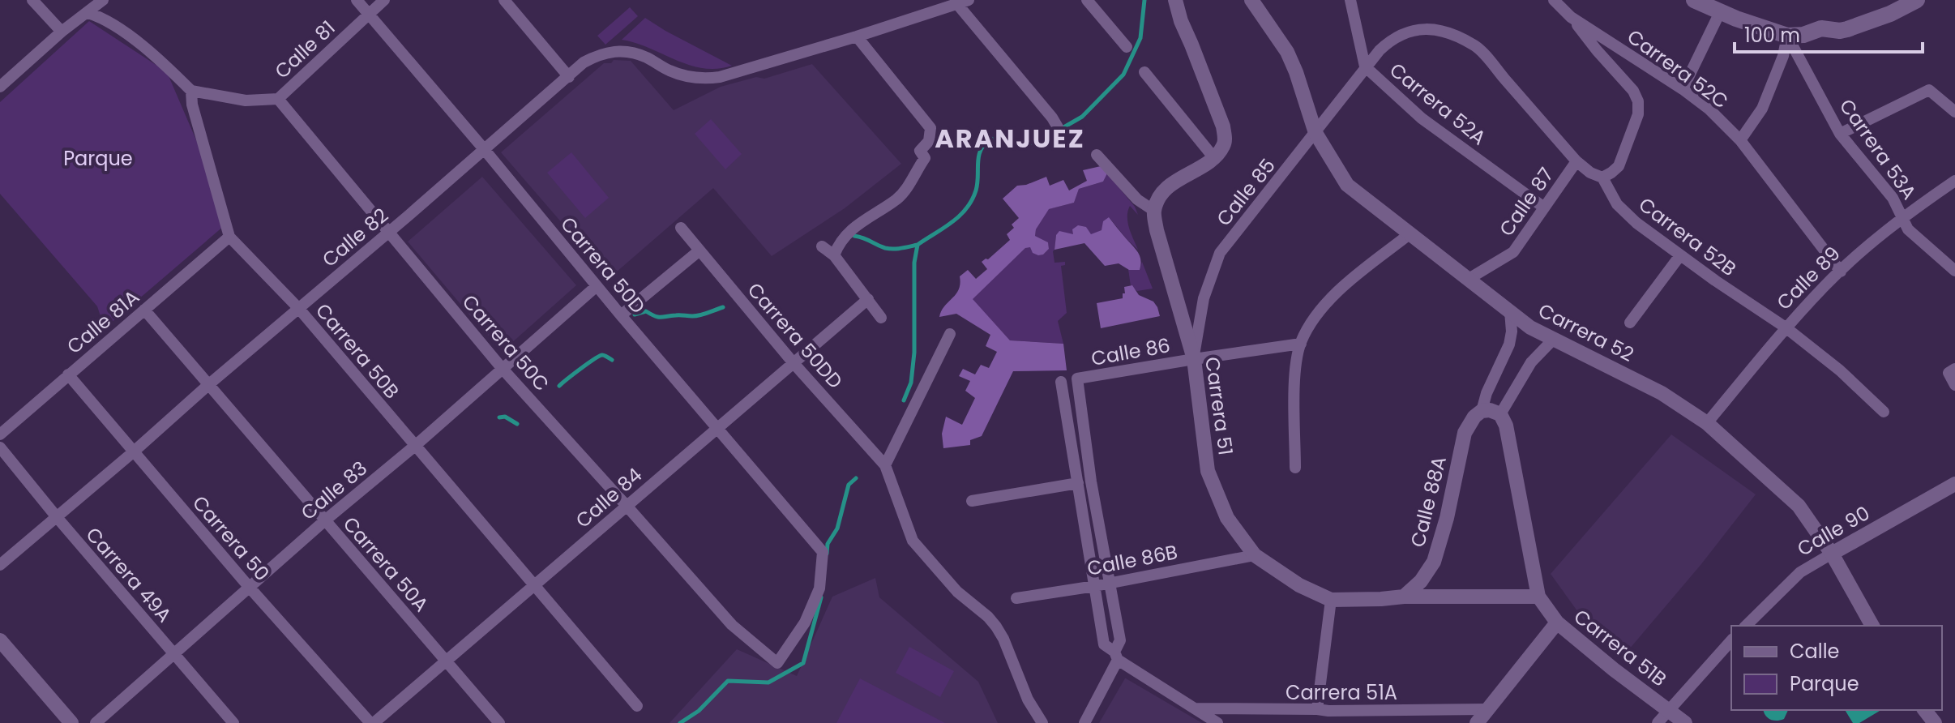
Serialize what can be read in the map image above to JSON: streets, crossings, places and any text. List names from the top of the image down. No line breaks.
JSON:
{"streets":{"street":["Calle 81","Carrera 52C","Carrera 52A","Carrera 53A","Calle 85","Calle 87","Carrera 52B","Calle 82","Carrera 50D","Calle 89","Calle 81A","Carrera 52","Carrera 50DD","Carrera 50C","Carrera 50B","Calle 86","Carrera 51","Calle 83","Calle 84","Calle 88A","Calle 90","Carrera 50","Calle 86B","Carrera 50A","Carrera 49A","Carrera 51B","Carrera 51A"]},"crossings":[["Calle 81","Carrera 50D"],["Calle 81","Carrera 50C"],["Carrera 52C","Calle 89"],["Carrera 52A","Calle 85"],["Carrera 52A","Calle 87"],["Carrera 52A","Carrera 52B"],["Carrera 53A","Calle 89"],["Calle 85","Carrera 52B"],["Calle 85","Carrera 52"],["Calle 85","Calle 86"],["Calle 85","Carrera 51"],["Calle 87","Carrera 52B"],["Calle 87","Carrera 52"],["Carrera 52B","Calle 89"],["Calle 82","Carrera 50D"],["Calle 82","Carrera 50C"],["Calle 82","Carrera 50B"],["Calle 82","Carrera 50"],["Calle 82","Carrera 50A"],["Calle 82","Carrera 49A"],["Carrera 50D","Carrera 50C"],["Carrera 50D","Calle 83"],["Carrera 50D","Calle 84"],["Calle 89","Carrera 52"],["Calle 81A","Carrera 50B"],["Calle 81A","Carrera 50"],["Calle 81A","Carrera 50A"],["Carrera 52","Calle 88A"],["Carrera 52","Calle 90"],["Carrera 50DD","Calle 84"],["Carrera 50C","Calle 83"],["Carrera 50C","Calle 84"],["Carrera 50B","Calle 83"],["Carrera 50B","Calle 84"],["Calle 86","Carrera 51"],["Calle 86","Calle 86B"],["Carrera 51","Calle 88A"],["Carrera 51","Calle 86B"],["Carrera 51","Carrera 51B"],["Calle 83","Carrera 50"],["Calle 83","Carrera 50A"],["Calle 83","Carrera 49A"],["Calle 84","Carrera 50"],["Calle 84","Carrera 50A"]],"districts":["ARANJUEZ"],"parks":["Parque"],"legend":["Calle","Parque"],"scale_bar":"100 m"}
